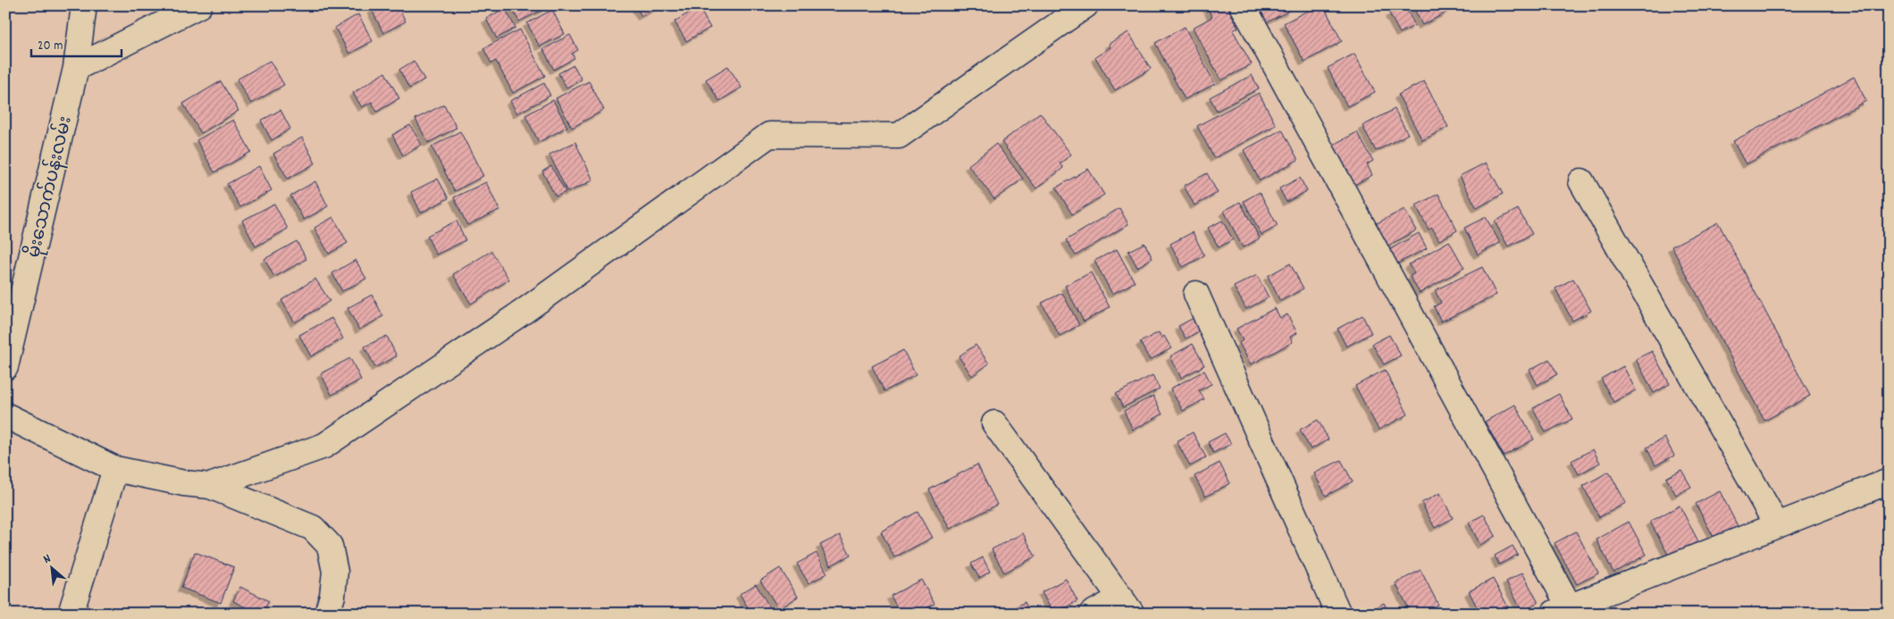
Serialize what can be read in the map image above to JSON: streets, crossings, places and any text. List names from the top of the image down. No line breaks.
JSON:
{"streets":{"street":["မိုးသောက်ပန်းလမ်း"]},"scale_bar":"20 m","north":"top left"}
